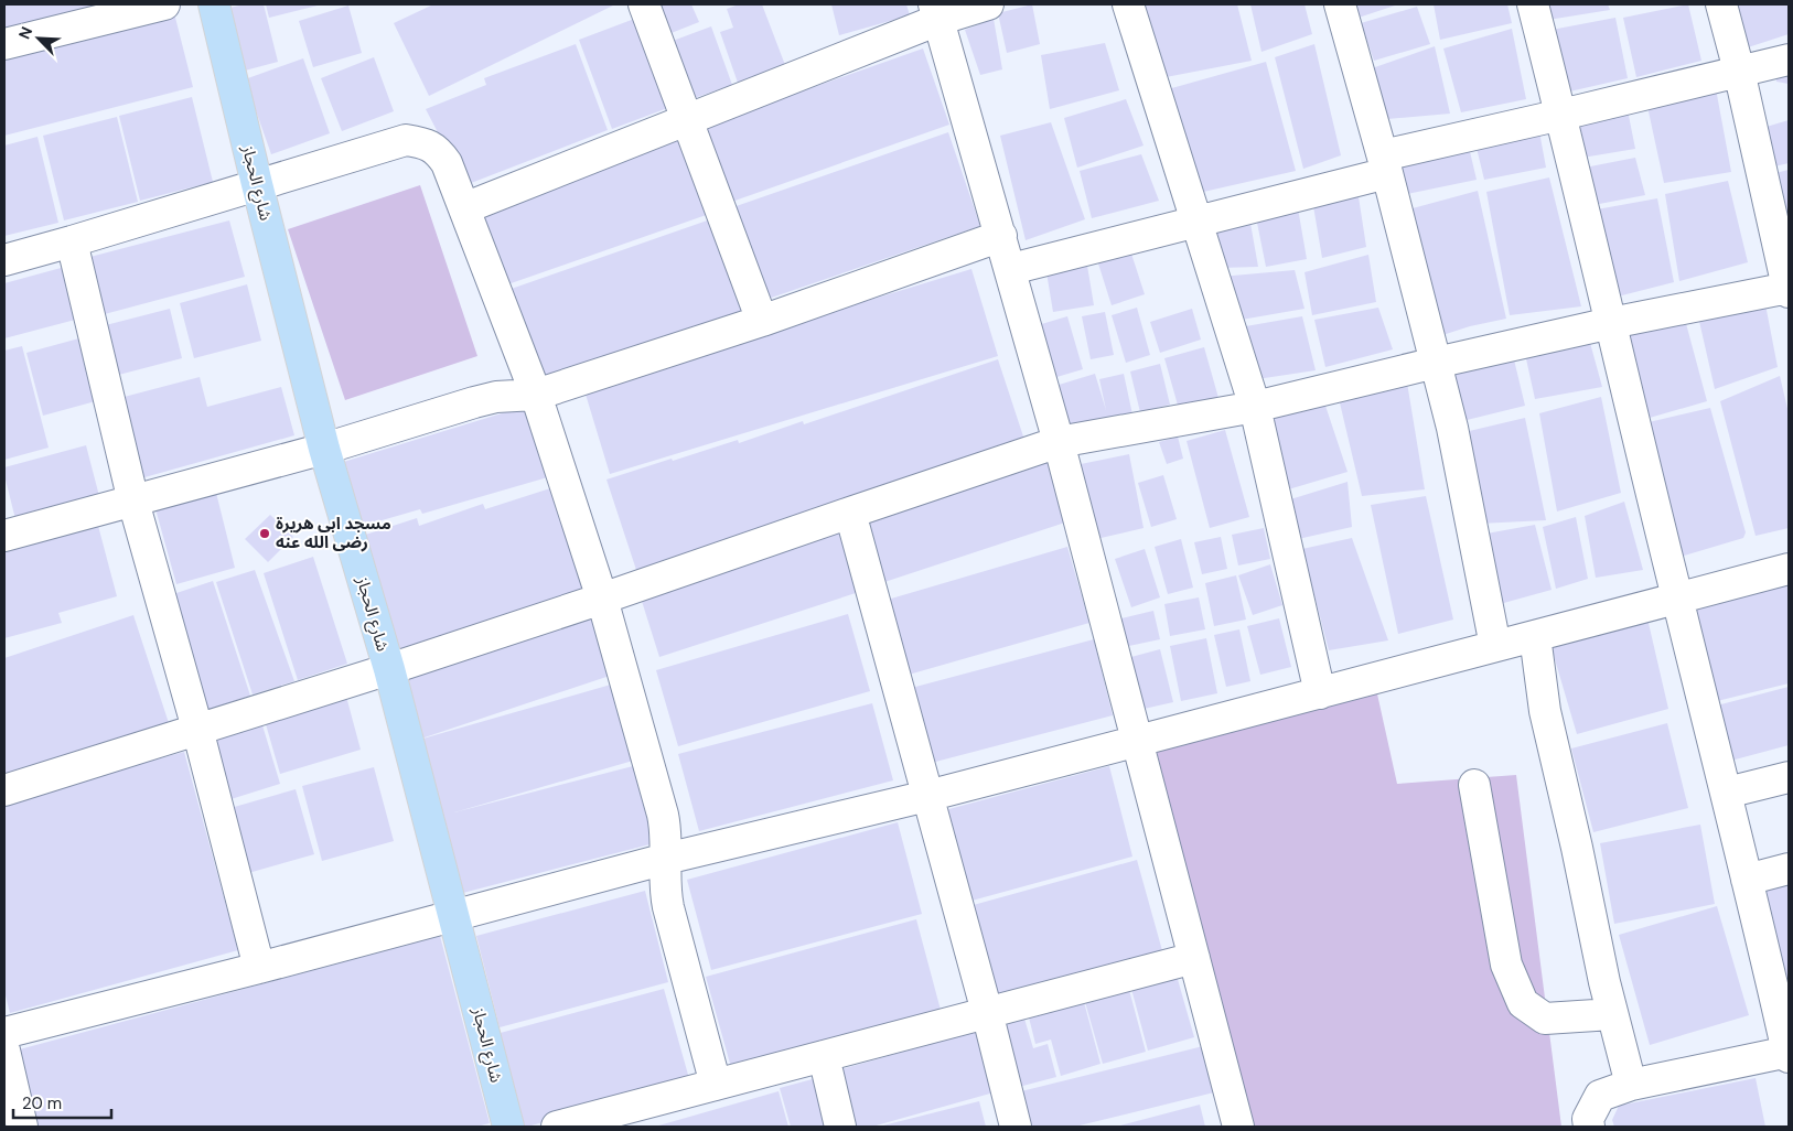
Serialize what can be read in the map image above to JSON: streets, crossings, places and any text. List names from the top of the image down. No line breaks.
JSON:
{"streets":{"main road":["شارع الحجاز"]},"places":["مسجد ابي هريرة رضى الله عنه"],"scale_bar":"20 m","north":"top left"}
